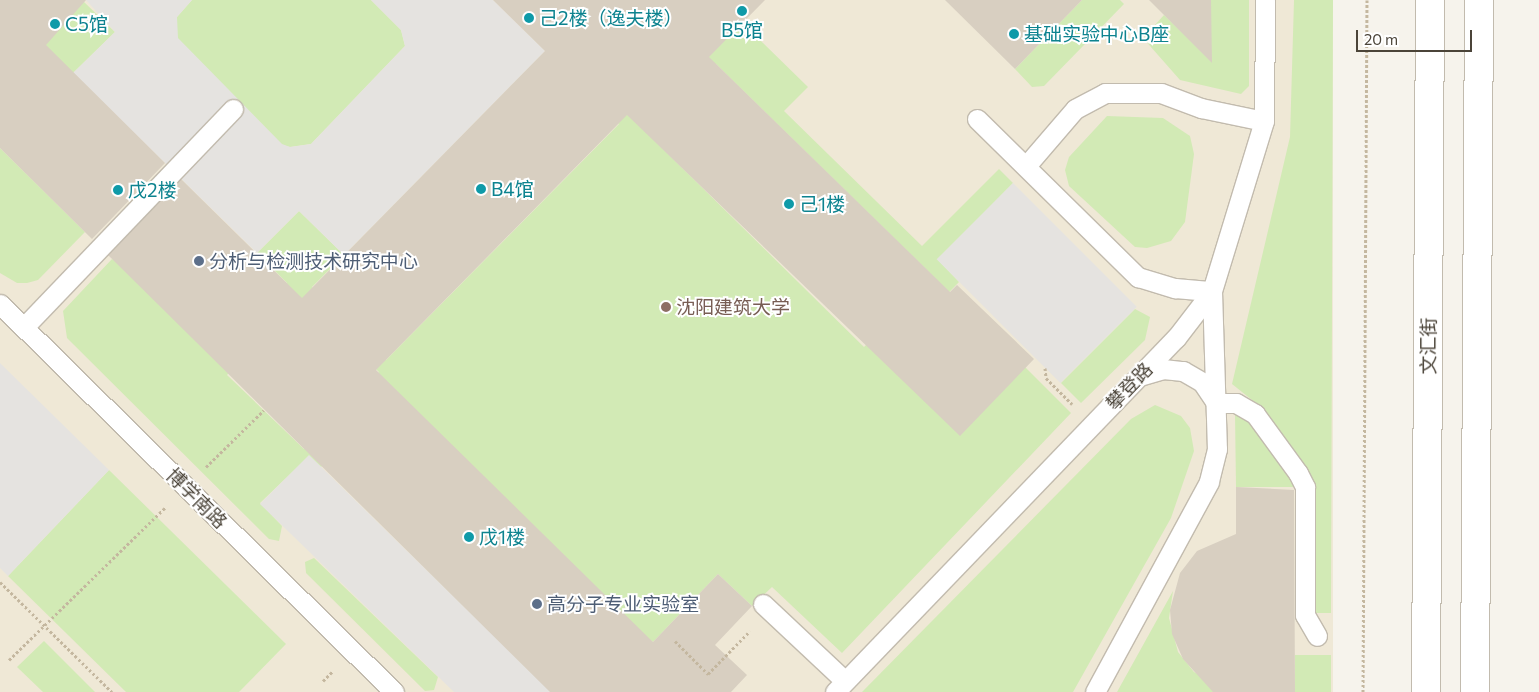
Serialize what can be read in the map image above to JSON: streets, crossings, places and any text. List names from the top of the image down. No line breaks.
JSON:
{"streets":{"street":["文汇街"],"lane":["攀登路","博学南路"]},"places":["B5馆","己2楼（逸夫楼）","C5馆","基础实验中心B座","B4馆","戊2楼","己1楼","分析与检测技术研究中心","沈阳建筑大学","戊1楼","高分子专业实验室"],"scale_bar":"20 m"}
